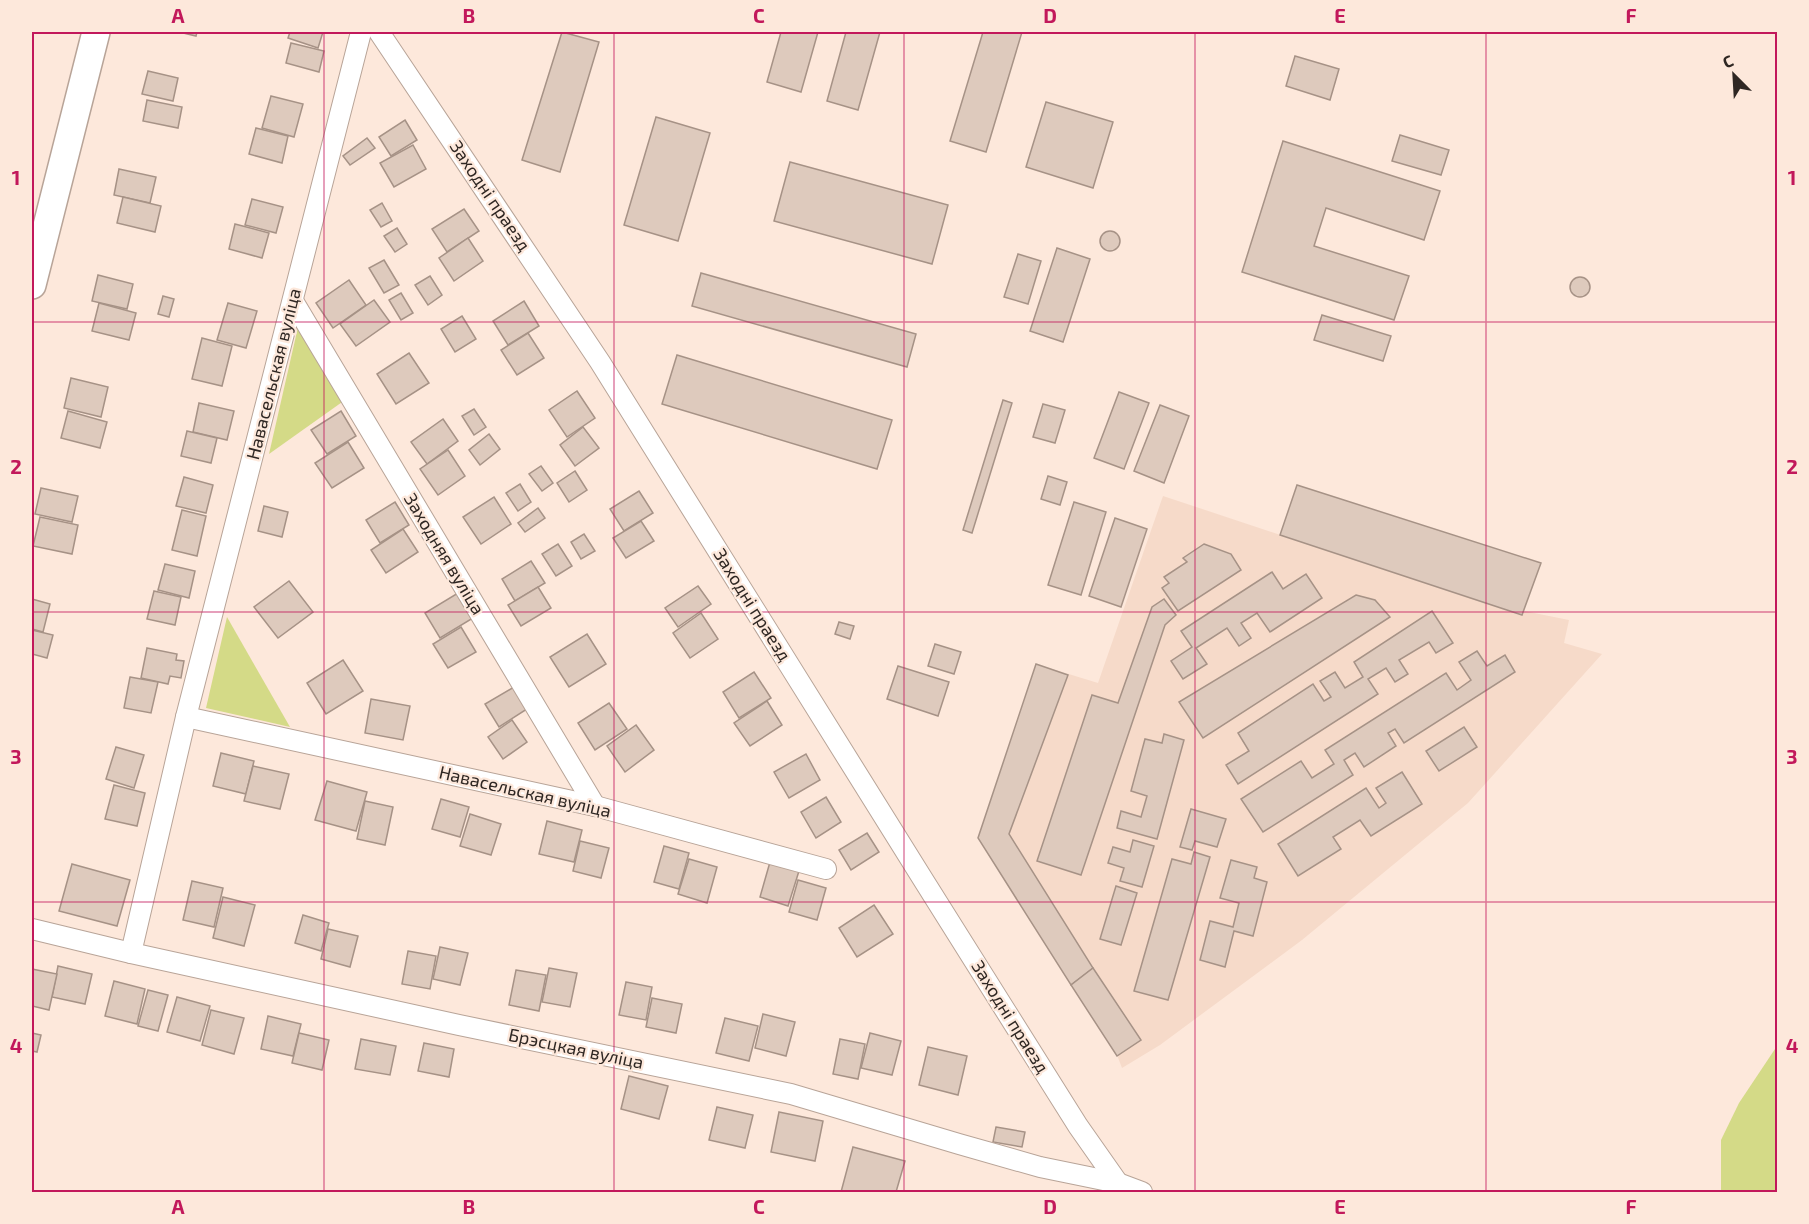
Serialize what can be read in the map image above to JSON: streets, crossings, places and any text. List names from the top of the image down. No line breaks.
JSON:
{"streets":{"street":["Заходні праезд","Навасельская вуліца","Заходняя вуліца","Брэсцкая вуліца"]},"crossings":[["Заходні праезд","Брэсцкая вуліца"],["Навасельская вуліца","Заходняя вуліца"],["Навасельская вуліца","Брэсцкая вуліца"]],"north":"top left","grid":{"columns":["A","B","C","D","E","F"],"rows":["1","2","3","4"]}}
